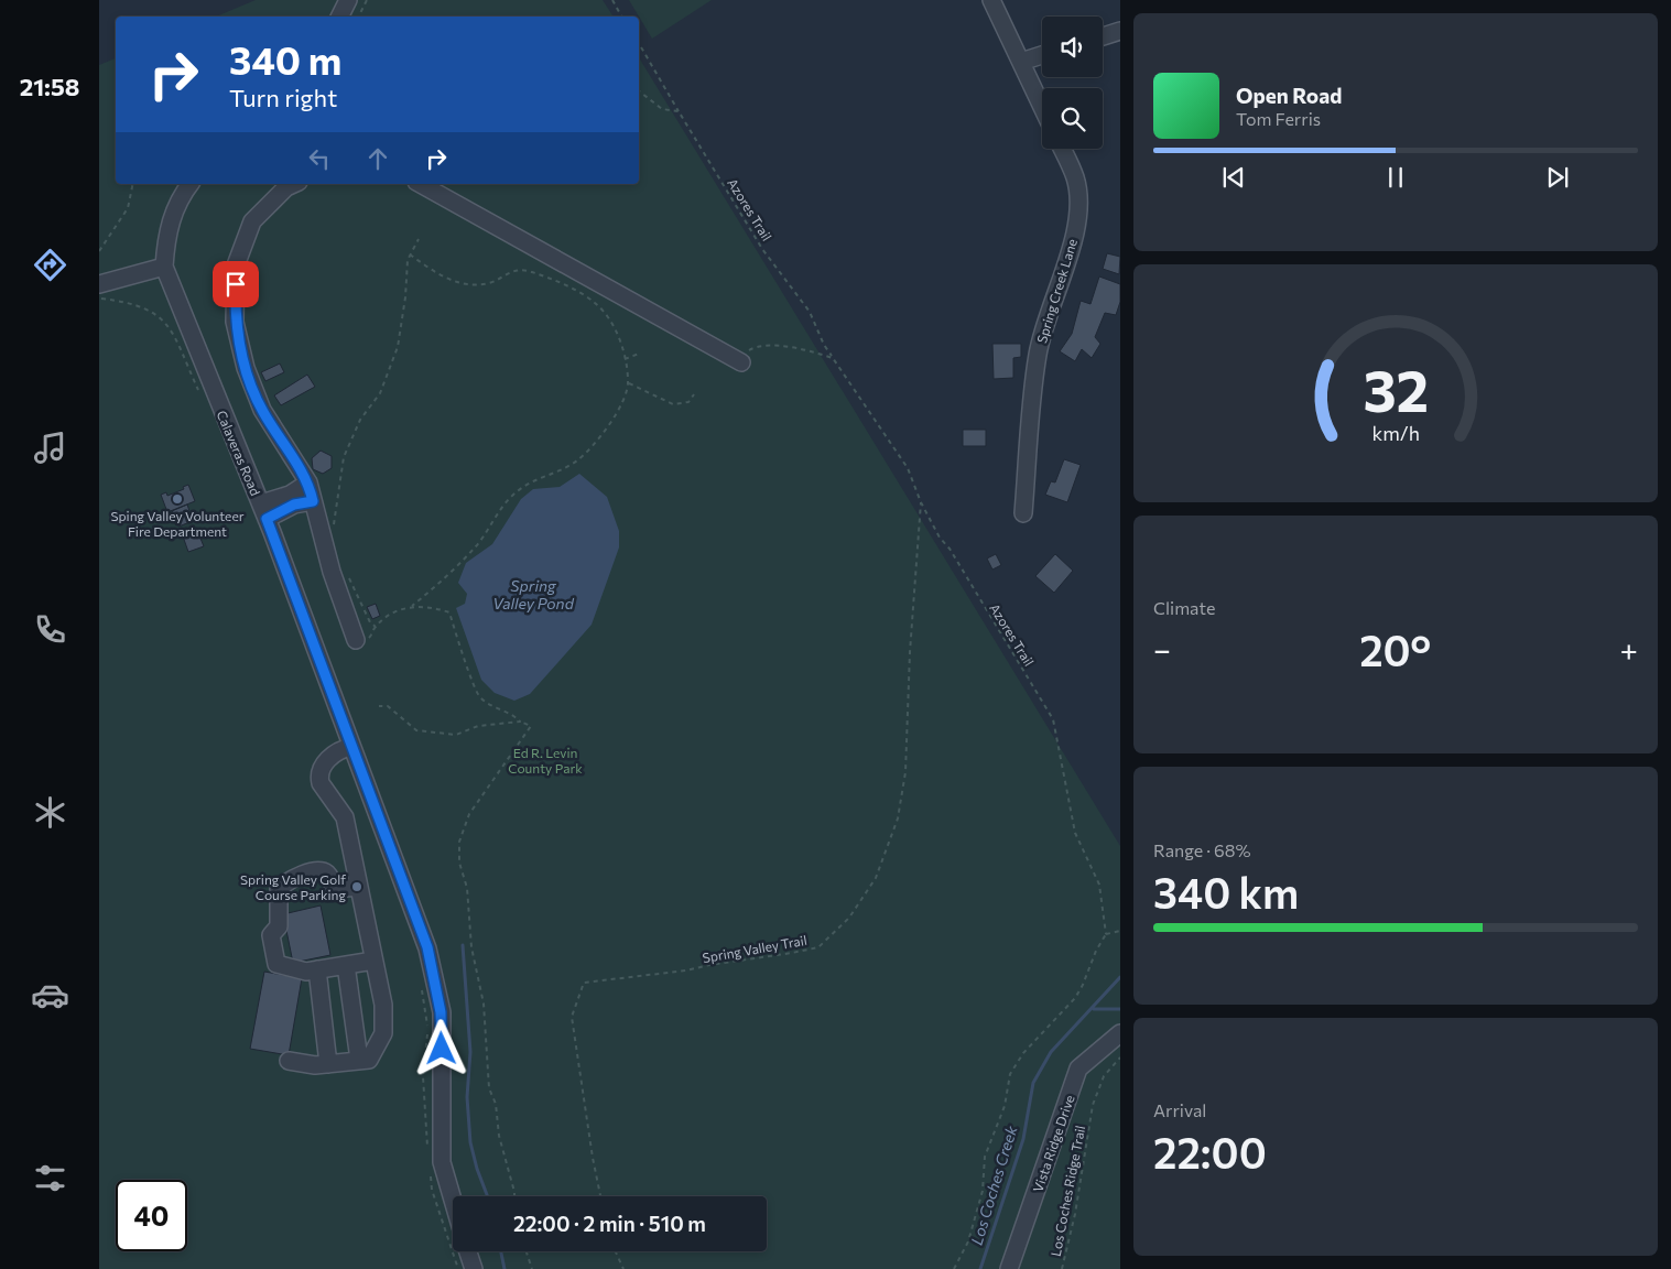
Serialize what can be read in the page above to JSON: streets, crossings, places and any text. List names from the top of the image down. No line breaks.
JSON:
{"streets":{"street":["Spring Creek Lane","Calaveras Road","Vista Ridge Drive"],"path":["Azores Trail","Spring Valley Trail","Los Coches Ridge Trail"]},"crossings":[["Azores Trail","Spring Valley Trail"]],"water":["Spring Valley Pond","Los Coches Creek"],"parks":["Ed R. Levin County Park"],"places":["Sping Valley Volunteer Fire Department","Spring Valley Golf Course Parking"],"page":{"tabs":"21:58","turn":["340 m","Turn right"],"song":["Open Road","Tom Ferris"],"tile":["Climate",["Range · 68%","340 km"],["Arrival","22:00"]],"heat":["−","20°","+"],"limit":"40","trip":"22:00 · 2 min · 510 m","gauge":["32","km/h"]}}
